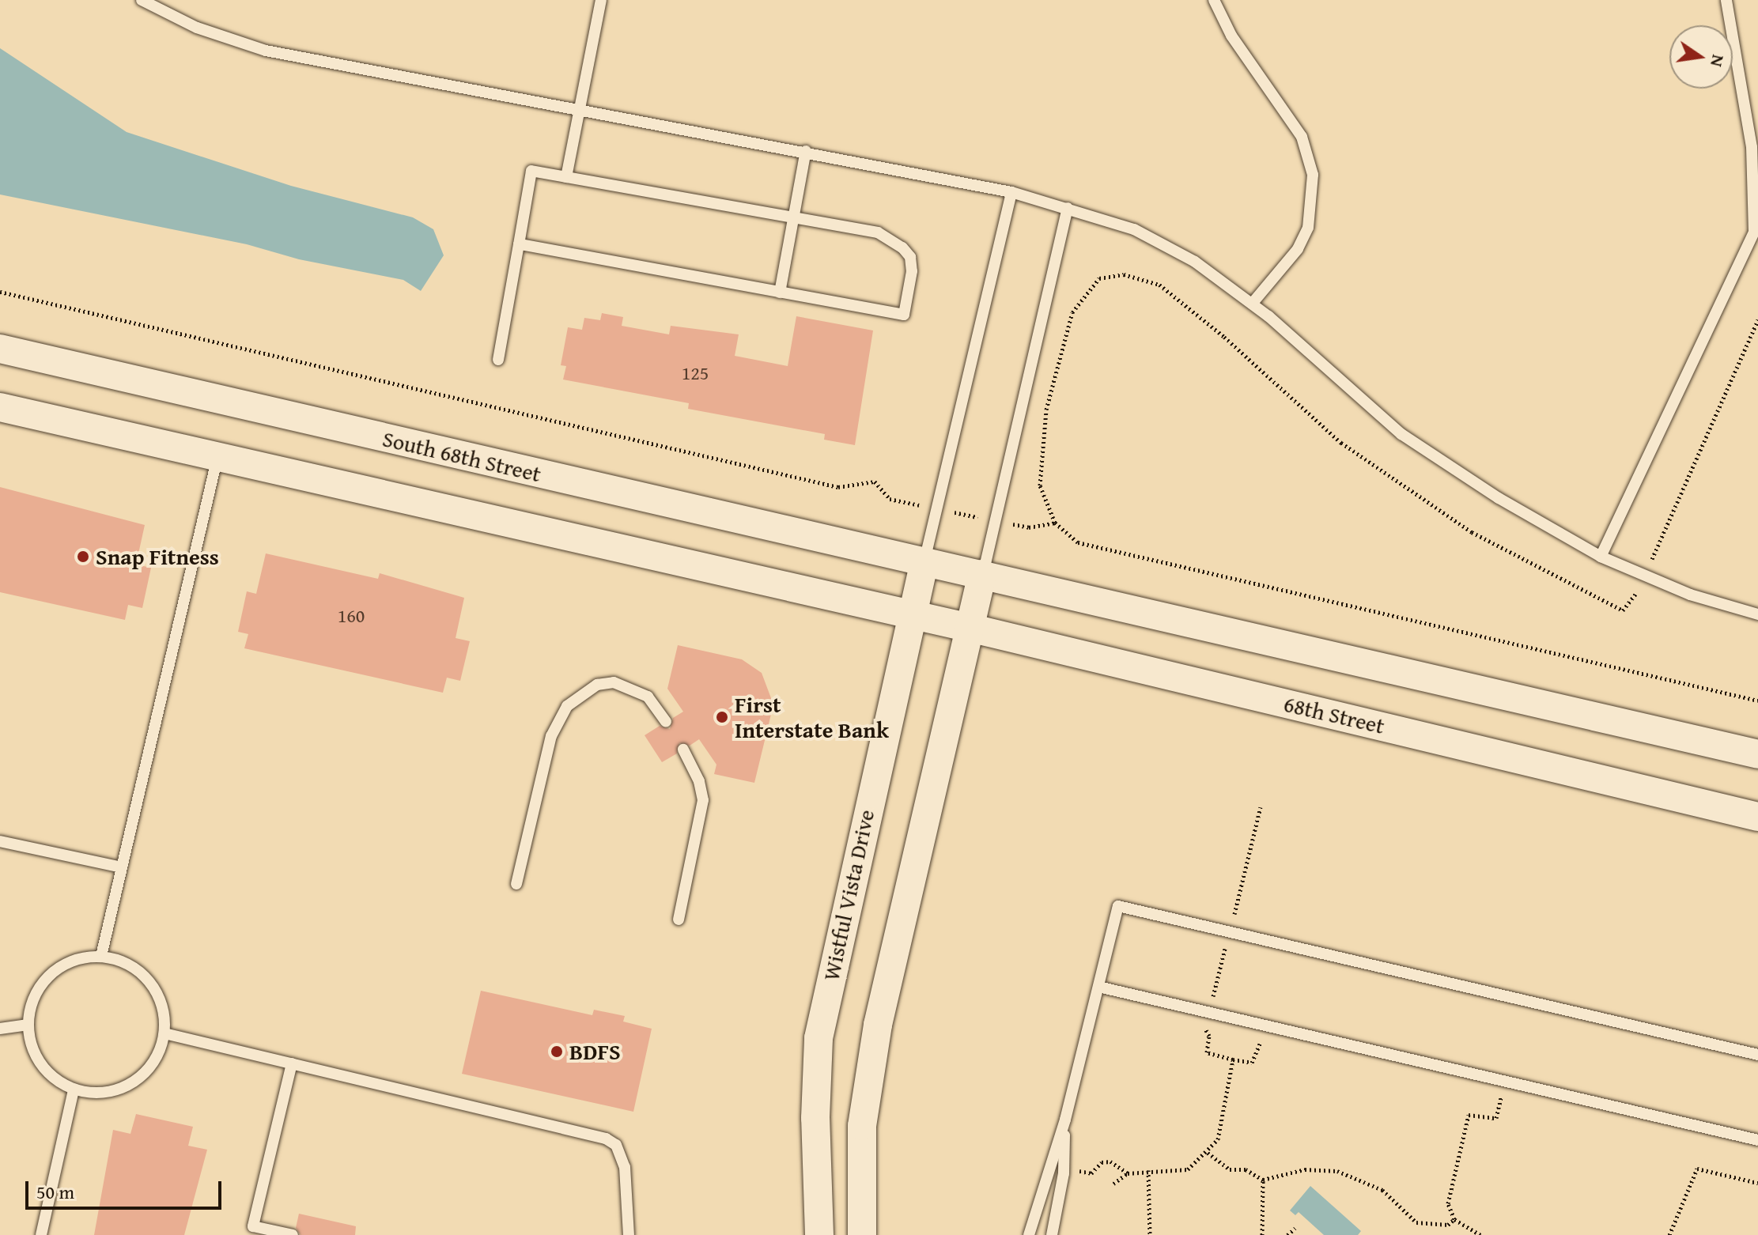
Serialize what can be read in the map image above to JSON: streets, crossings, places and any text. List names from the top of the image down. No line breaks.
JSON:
{"streets":{"street":["South 68th Street","68th Street","Wistful Vista Drive"]},"crossings":[["South 68th Street","Wistful Vista Drive"],["68th Street","Wistful Vista Drive"]],"places":["Snap Fitness","First Interstate Bank","BDFS"],"house_numbers":["125","160"],"scale_bar":"50 m","north":"right"}
